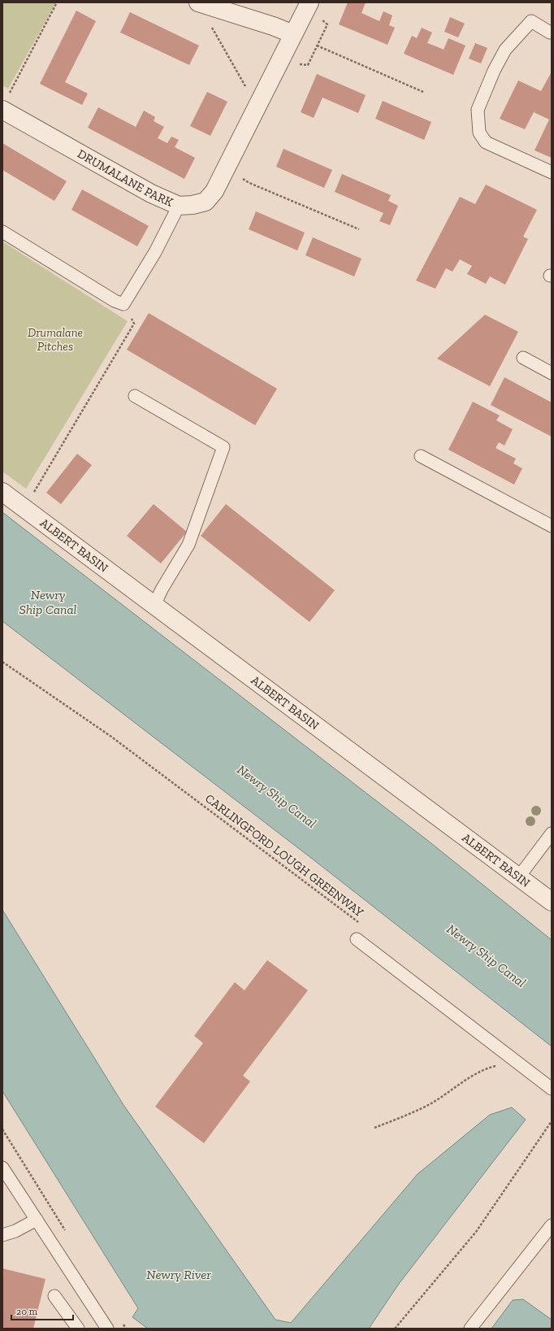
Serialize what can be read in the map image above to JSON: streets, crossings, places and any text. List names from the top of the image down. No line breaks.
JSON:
{"streets":{"street":["DRUMALANE PARK","ALBERT BASIN"],"path":["CARLINGFORD LOUGH GREENWAY"]},"water":["Newry Ship Canal","Newry River"],"parks":["Drumalane Pitches"],"scale_bar":"20 m"}
